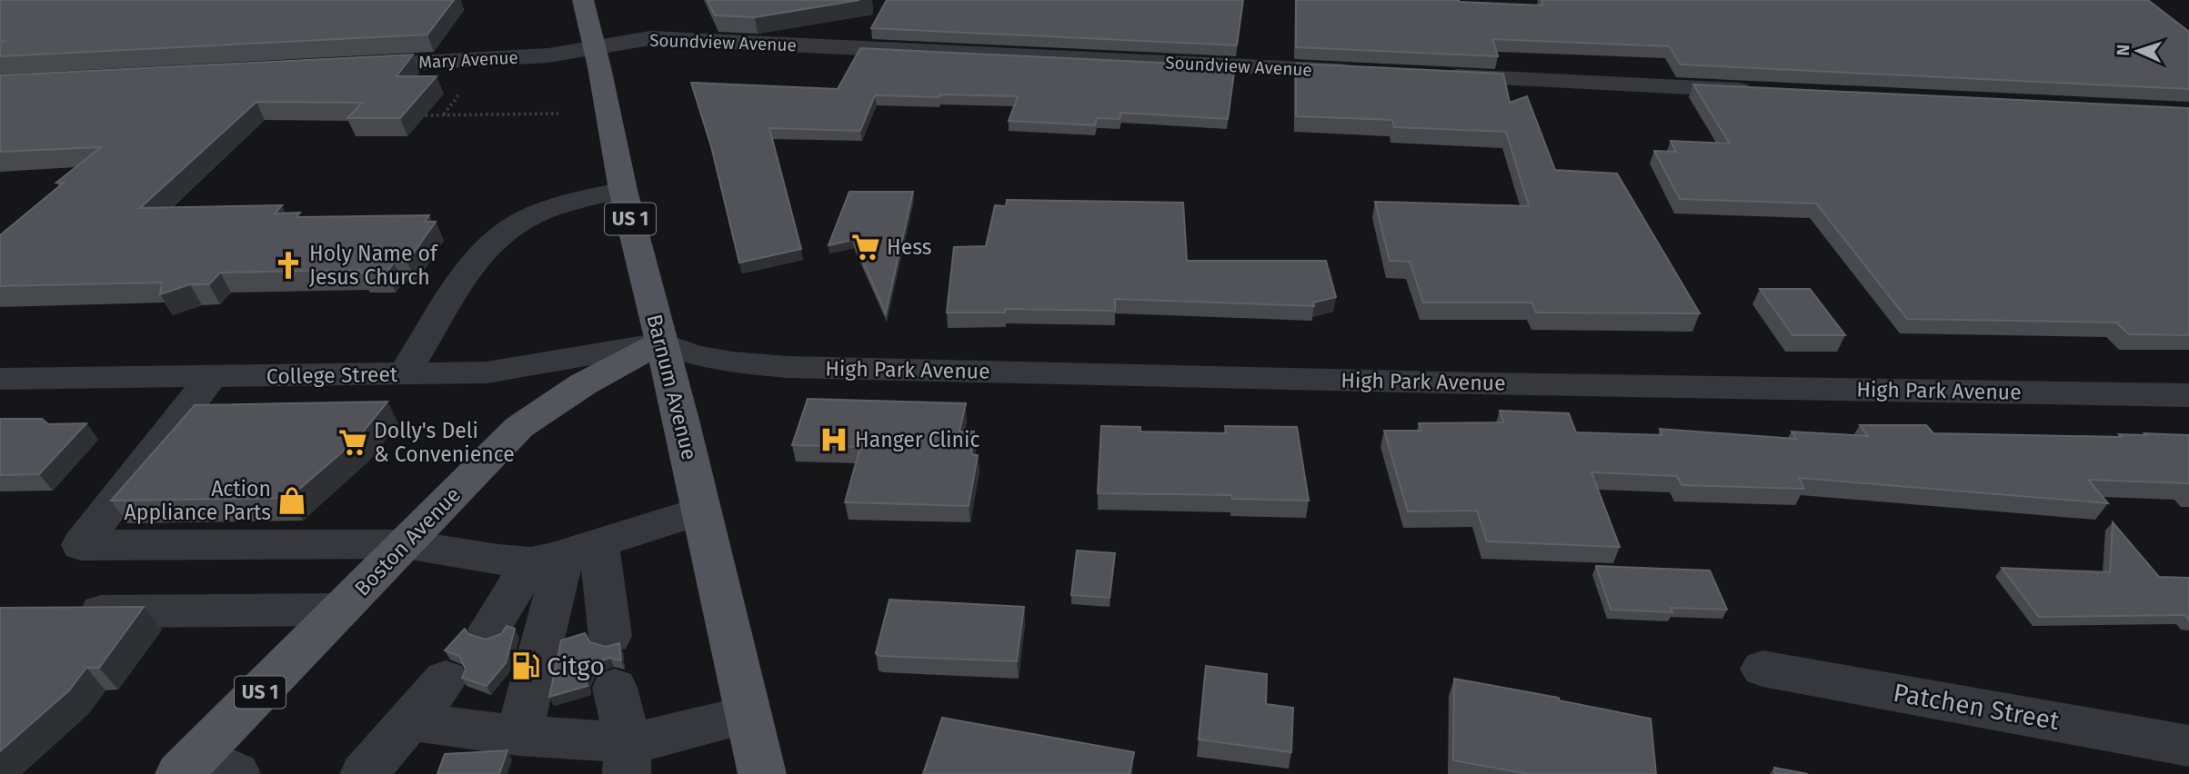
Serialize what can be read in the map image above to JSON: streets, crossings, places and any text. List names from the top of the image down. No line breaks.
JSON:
{"streets":{"main road":["US 1","Barnum Avenue","Boston Avenue"],"street":["Soundview Avenue","Mary Avenue","High Park Avenue","College Street","Patchen Street"]},"crossings":[["Soundview Avenue","Mary Avenue"],["Soundview Avenue","Barnum Avenue"],["Mary Avenue","Barnum Avenue"],["High Park Avenue","College Street"],["High Park Avenue","Barnum Avenue"],["High Park Avenue","Boston Avenue"],["College Street","Barnum Avenue"],["College Street","Boston Avenue"],["Barnum Avenue","Boston Avenue"]],"places":{"supermarket":["Hess","Dolly's Deli & Convenience"],"church":["Holy Name of Jesus Church"],"hospital":["Hanger Clinic"],"shop":["Action Appliance Parts"],"fuel station":["Citgo"]},"north":"left"}
